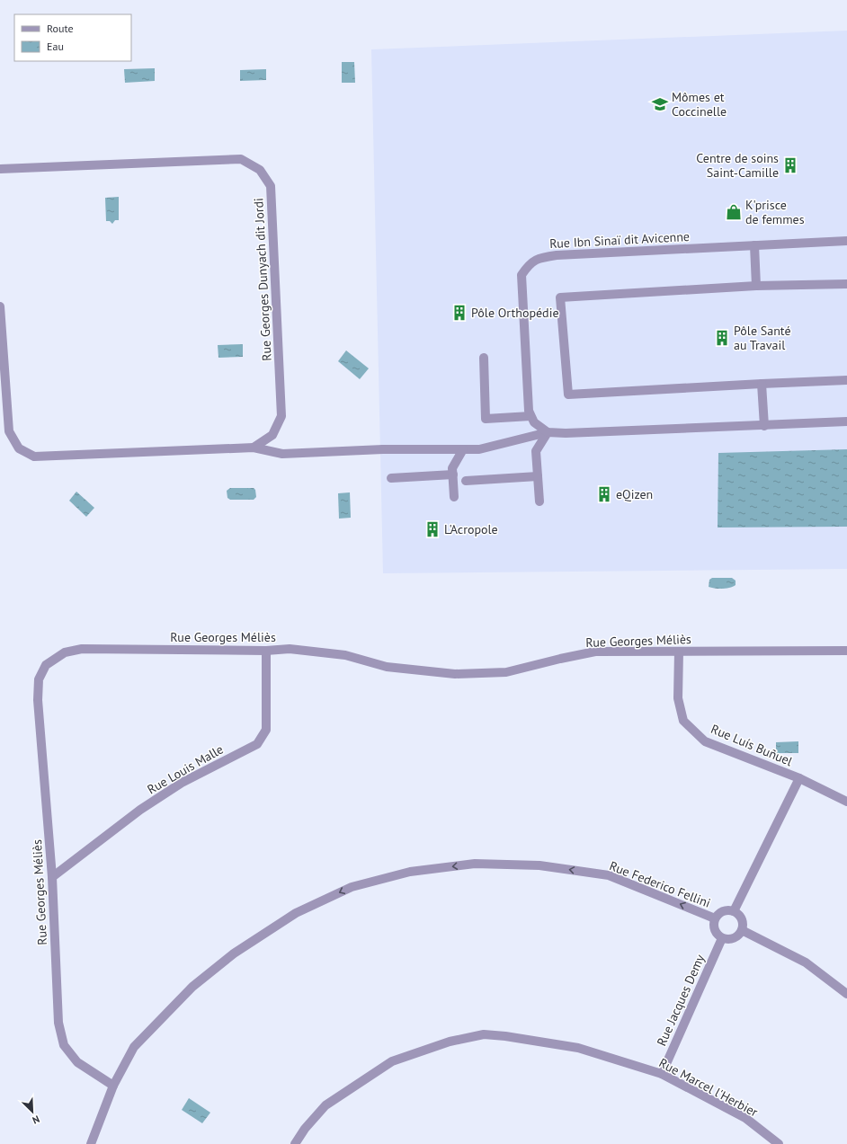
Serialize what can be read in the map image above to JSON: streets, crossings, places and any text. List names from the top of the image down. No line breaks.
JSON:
{"streets":{"street":["Rue Ibn Sinaï dit Avicenne","Rue Georges Dunyach dit Jordi","Rue Georges Méliès","Rue Luís Buñuel","Rue Louis Malle","Rue Federico Fellini","Rue Jacques Demy","Rue Marcel l'Herbier"]},"crossings":[["Rue Georges Méliès","Rue Luís Buñuel"],["Rue Georges Méliès","Rue Louis Malle"],["Rue Georges Méliès","Rue Federico Fellini"],["Rue Federico Fellini","Rue Jacques Demy"],["Rue Jacques Demy","Rue Marcel l'Herbier"]],"one_way":["Rue Federico Fellini"],"places":{"school or university":["Mômes et Coccinelle"],"building":["Centre de soins Saint-Camille","Pôle Orthopédie","Pôle Santé au Travail","eQizen","L'Acropole"],"shop":["K'prisce de femmes"]},"legend":["Route","Eau"],"north":"bottom right"}
